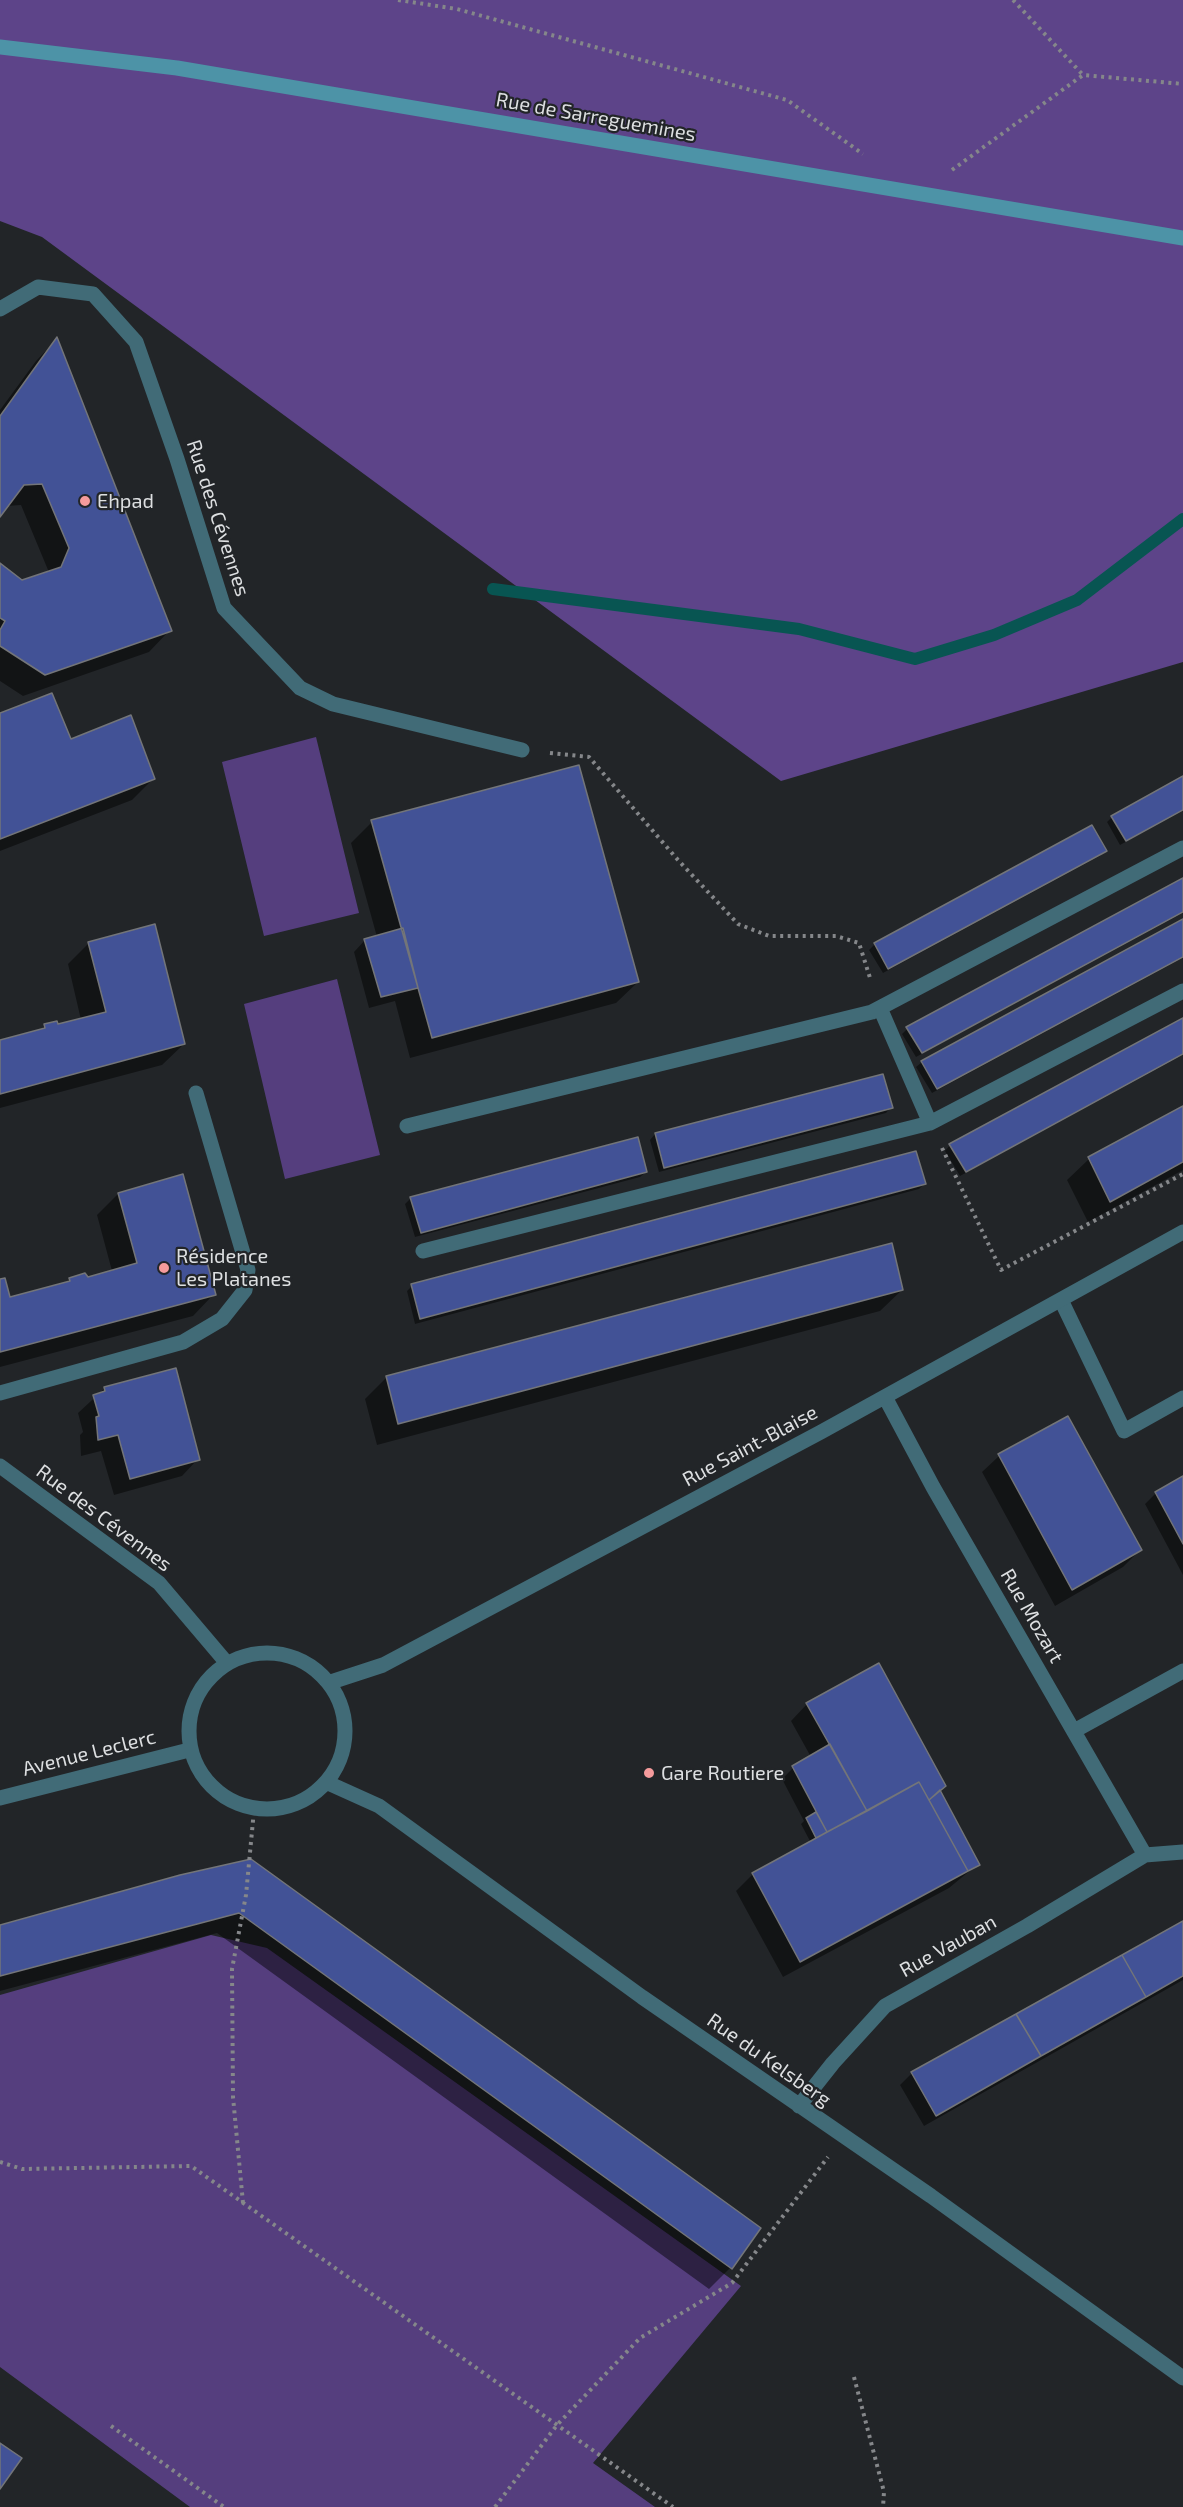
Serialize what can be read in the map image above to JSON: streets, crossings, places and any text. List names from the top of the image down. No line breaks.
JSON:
{"streets":{"main road":["Rue de Sarreguemines"],"street":["Rue des Cévennes","Rue Saint-Blaise","Rue Mozart","Avenue Leclerc","Rue Vauban","Rue du Kelsberg"]},"crossings":[["Rue des Cévennes","Rue Saint-Blaise"],["Rue des Cévennes","Avenue Leclerc"],["Rue des Cévennes","Rue du Kelsberg"],["Rue Saint-Blaise","Rue Mozart"],["Rue Saint-Blaise","Avenue Leclerc"],["Rue Saint-Blaise","Rue du Kelsberg"],["Rue Mozart","Rue Vauban"],["Avenue Leclerc","Rue du Kelsberg"],["Rue Vauban","Rue du Kelsberg"]],"places":["Ehpad","Résidence Les Platanes","Gare Routiere"]}
